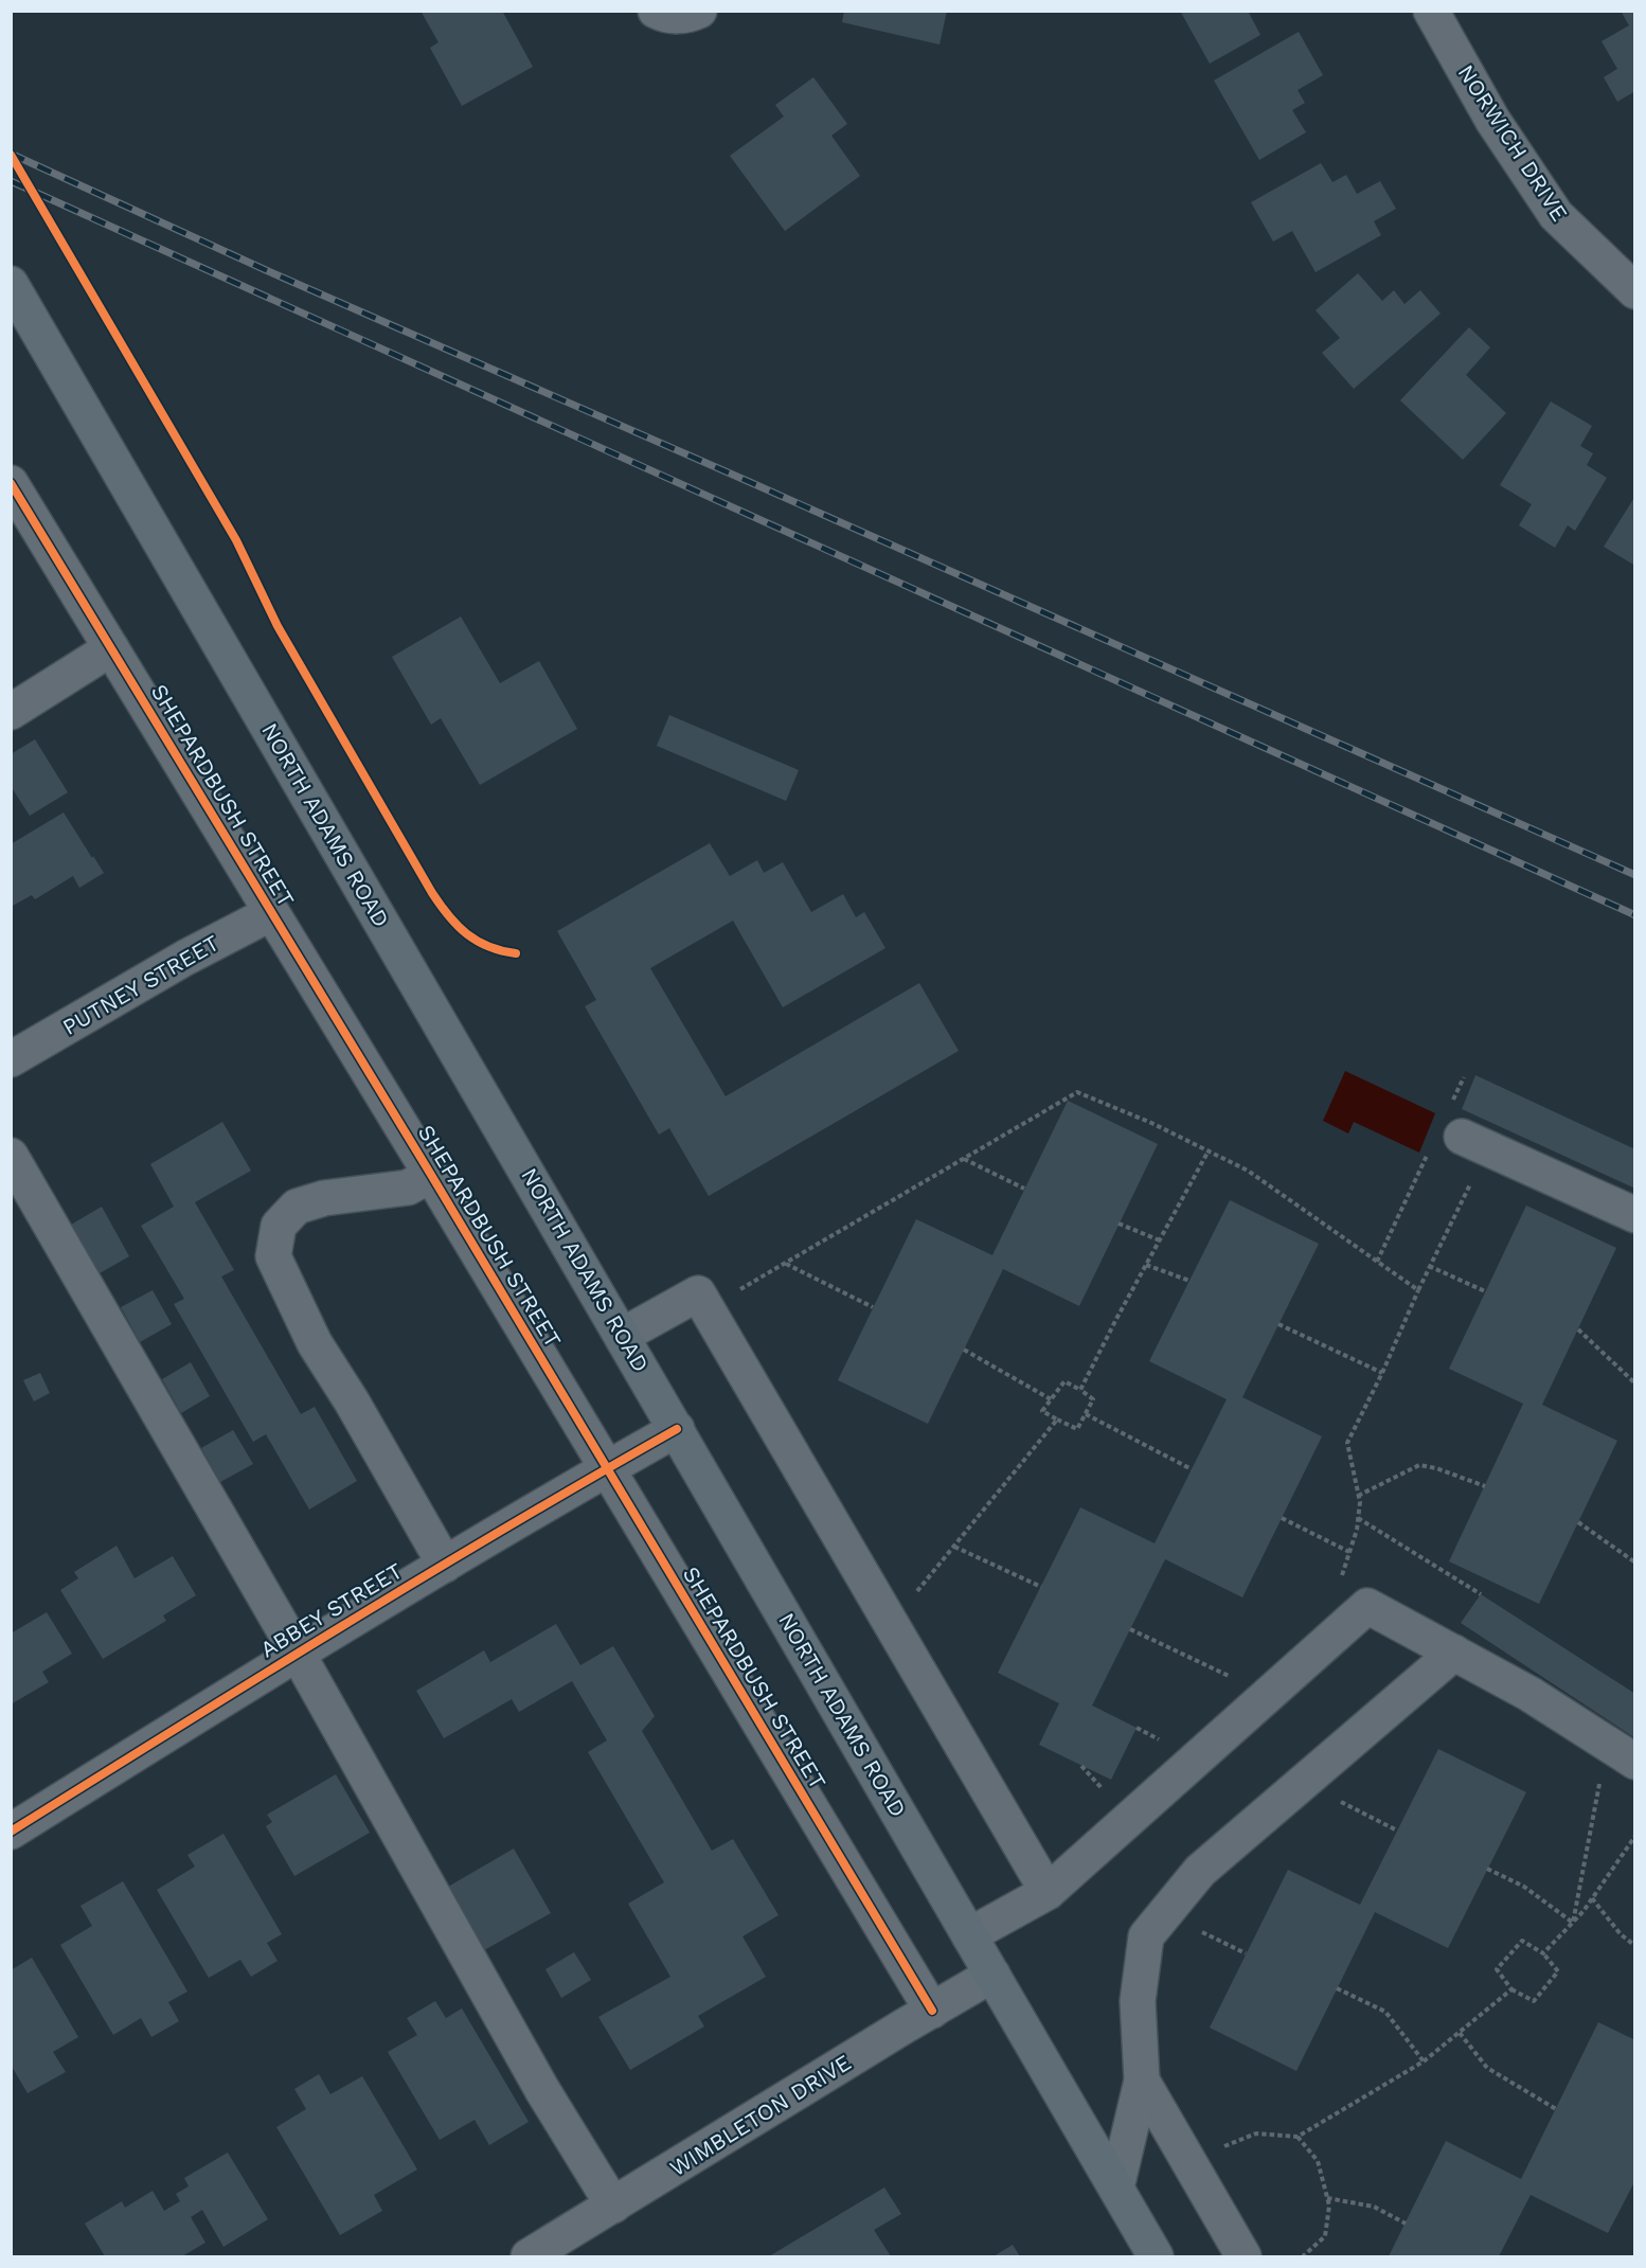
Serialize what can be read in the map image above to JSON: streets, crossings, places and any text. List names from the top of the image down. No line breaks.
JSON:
{"streets":{"main road":["NORTH ADAMS ROAD"],"street":["NORWICH DRIVE","SHEPARDBUSH STREET","PUTNEY STREET","ABBEY STREET","WIMBLETON DRIVE"]},"crossings":[["SHEPARDBUSH STREET","PUTNEY STREET"],["SHEPARDBUSH STREET","ABBEY STREET"],["SHEPARDBUSH STREET","WIMBLETON DRIVE"],["NORTH ADAMS ROAD","ABBEY STREET"],["NORTH ADAMS ROAD","WIMBLETON DRIVE"]]}
